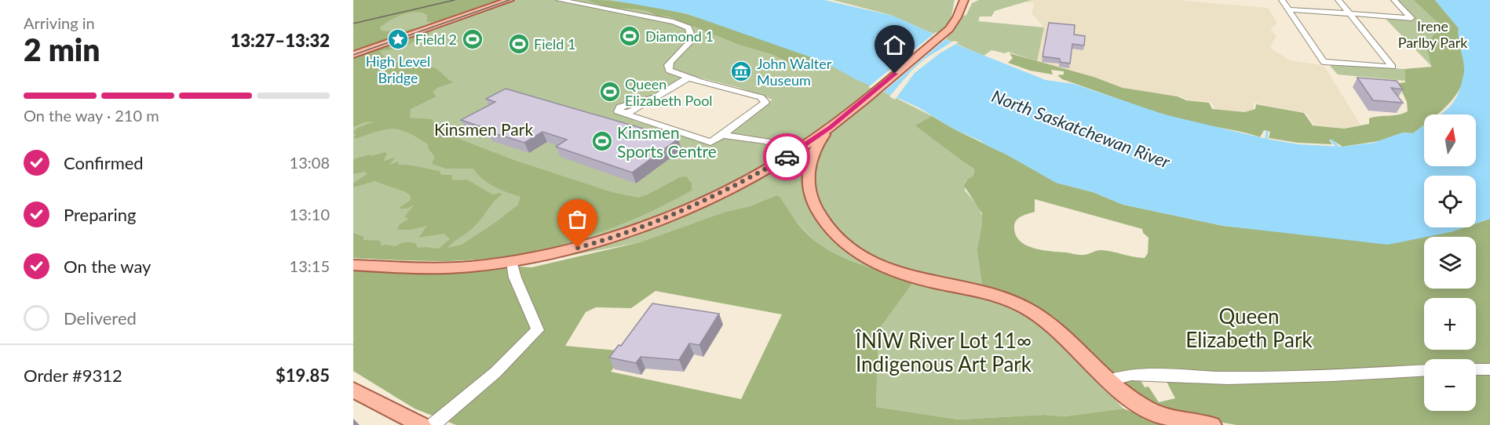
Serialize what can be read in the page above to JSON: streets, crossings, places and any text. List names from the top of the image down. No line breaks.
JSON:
{"water":["North Saskatchewan River"],"parks":["Irene Parlby Park","Kinsmen Park","Queen Elizabeth Park","ÎNÎW River Lot 11∞ Indigenous Art Park"],"places":{"sports":["Diamond 1","Field 2","Field 1","Queen Elizabeth Pool","Kinsmen Sports Centre"],"place":["High Level Bridge"],"museum":["John Walter Museum"]},"north":"top","page":{"heading":["2 min","Arriving in","13:27–13:32"],"panel":["Order #9312","$19.85"],"bar":"On the way · 210 m","map_buttons":["+","−"],"list":[["Confirmed","13:08"],["Preparing","13:10"],["On the way","13:15"],"Delivered"]}}
